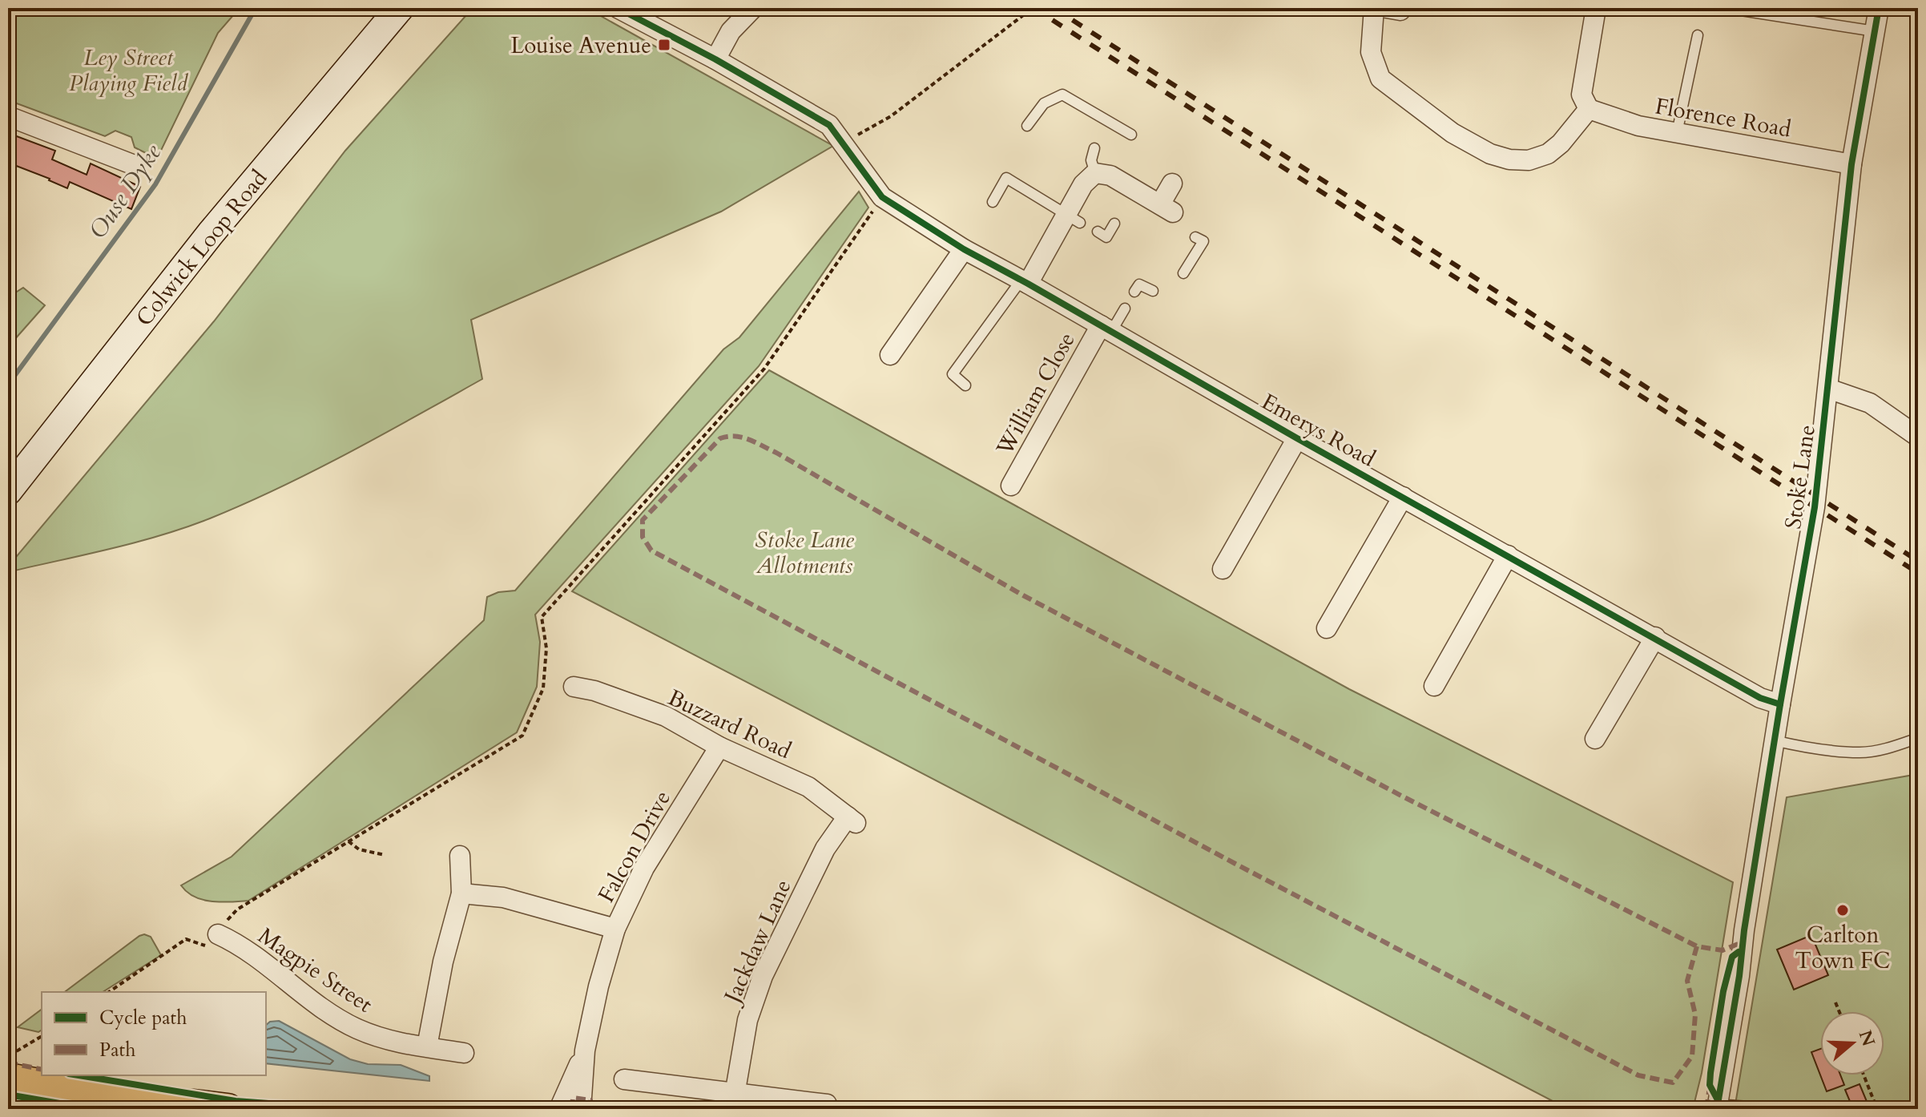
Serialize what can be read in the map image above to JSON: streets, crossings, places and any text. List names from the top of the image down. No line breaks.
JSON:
{"streets":{"main road":["Colwick Loop Road"],"street":["Florence Road","William Close","Emerys Road","Stoke Lane","Buzzard Road","Falcon Drive","Jackdaw Lane","Magpie Street"]},"crossings":[["Florence Road","Stoke Lane"],["William Close","Emerys Road"],["Emerys Road","Stoke Lane"],["Buzzard Road","Falcon Drive"],["Buzzard Road","Jackdaw Lane"]],"water":["Ouse Dyke"],"parks":["Ley Street Playing Field","Stoke Lane Allotments"],"places":{"transit":["Louise Avenue"],"other":["Carlton Town FC"]},"legend":["Cycle path","Path"],"north":"right"}
